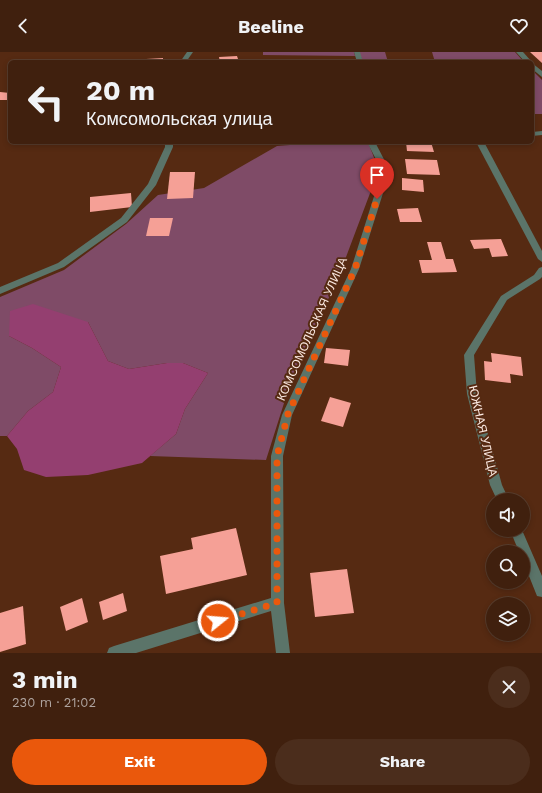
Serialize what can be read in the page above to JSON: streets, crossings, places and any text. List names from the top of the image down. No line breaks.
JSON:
{"streets":{"street":["КОМСОМОЛЬСКАЯ УЛИЦА","ЮЖНАЯ УЛИЦА"]},"page":{"header":"Beeline","turn":["20 m","Комсомольская улица"],"heading":["3 min","230 m · 21:02"],"buttons":["Exit","Share"]}}
